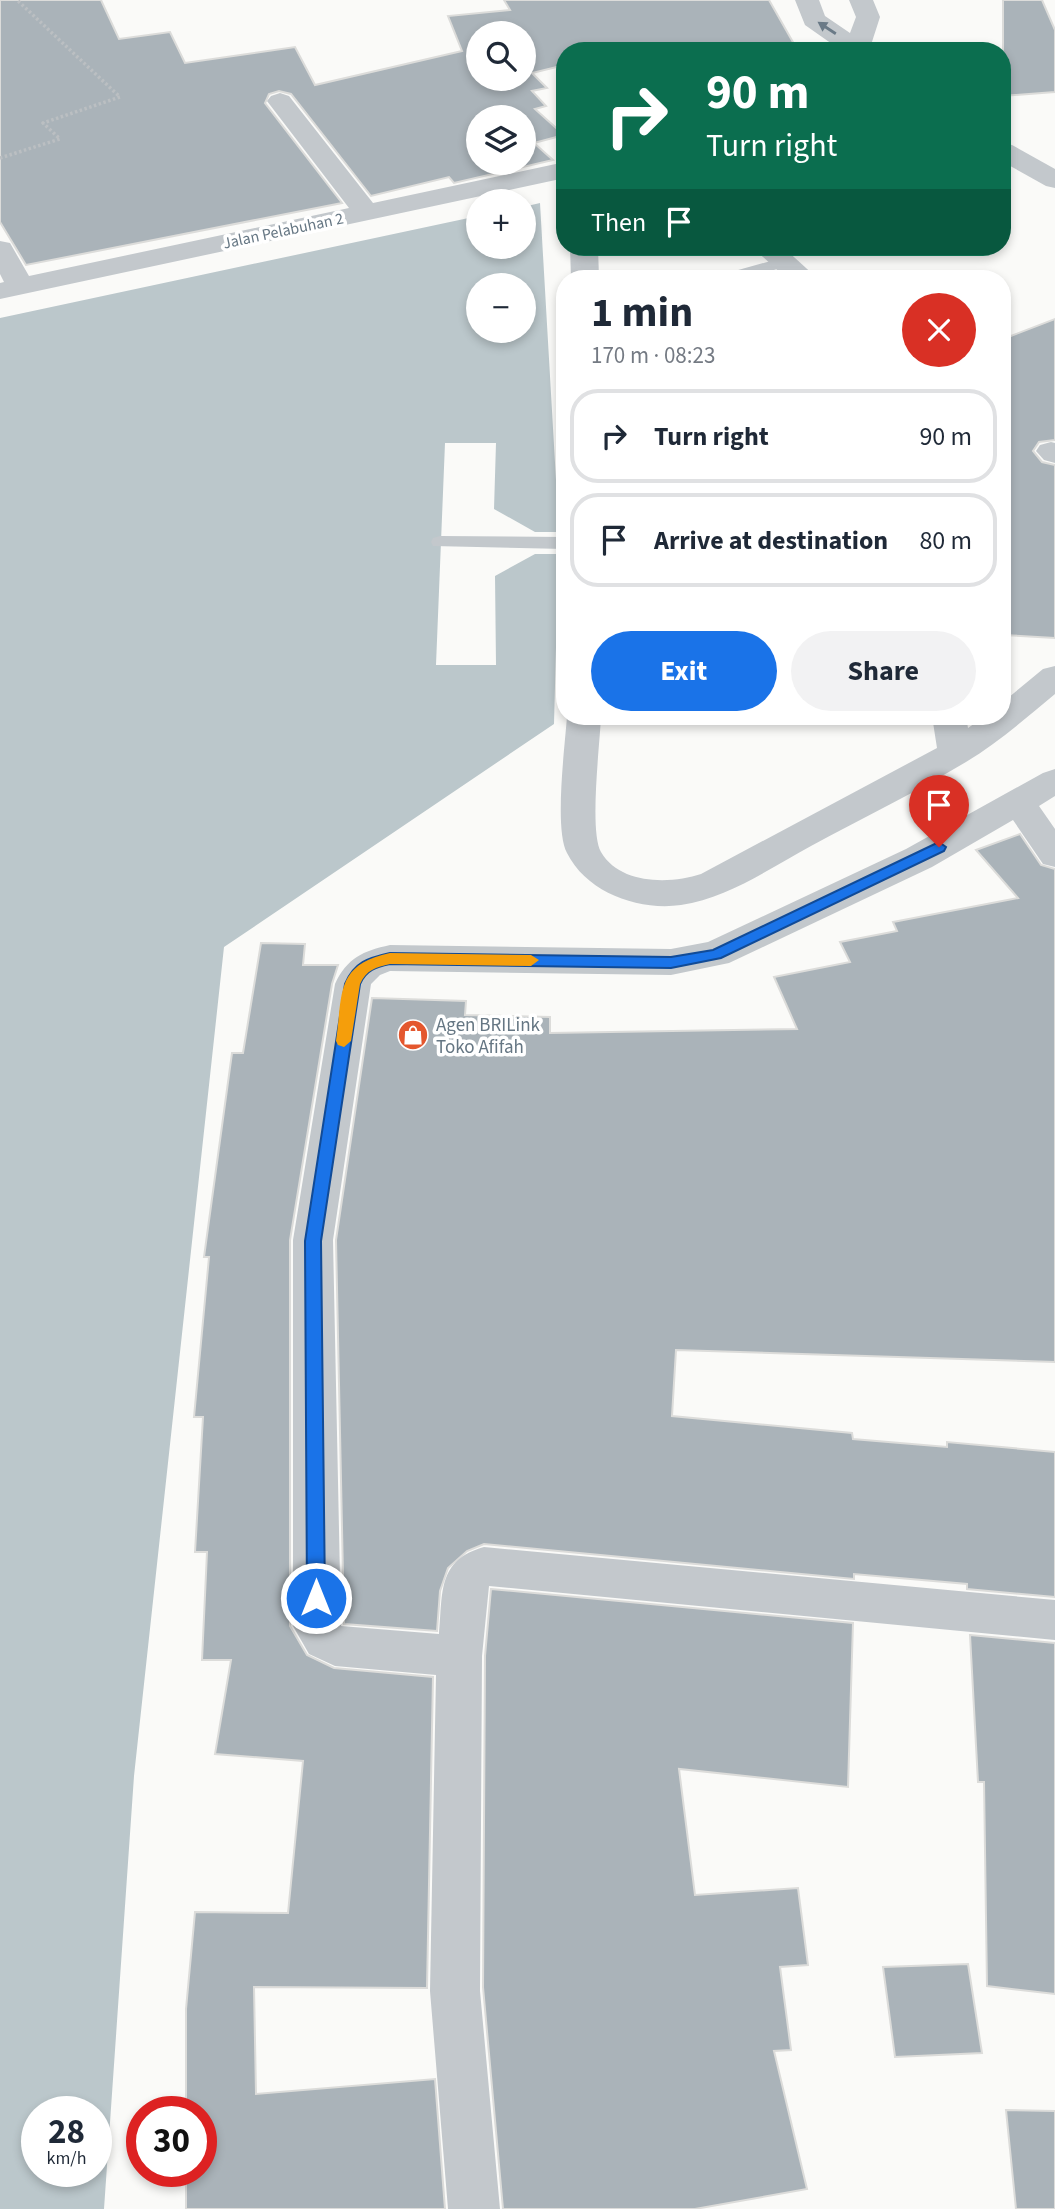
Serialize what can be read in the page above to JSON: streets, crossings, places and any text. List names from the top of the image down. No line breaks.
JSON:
{"streets":{"street":["Jalan Pelabuhan 2"]},"places":{"shop":["Agen BRILink Toko Afifah"]},"page":{"map_buttons":["+","−"],"turn":["90 m","Turn right"],"then":"Then","heading":["1 min","170 m · 08:23"],"list":[{"name":"Turn right","value":"90 m"},{"name":"Arrive at destination","value":"80 m"}],"buttons":["Exit","Share"],"speed":"28 km/h","limit":"30"}}
